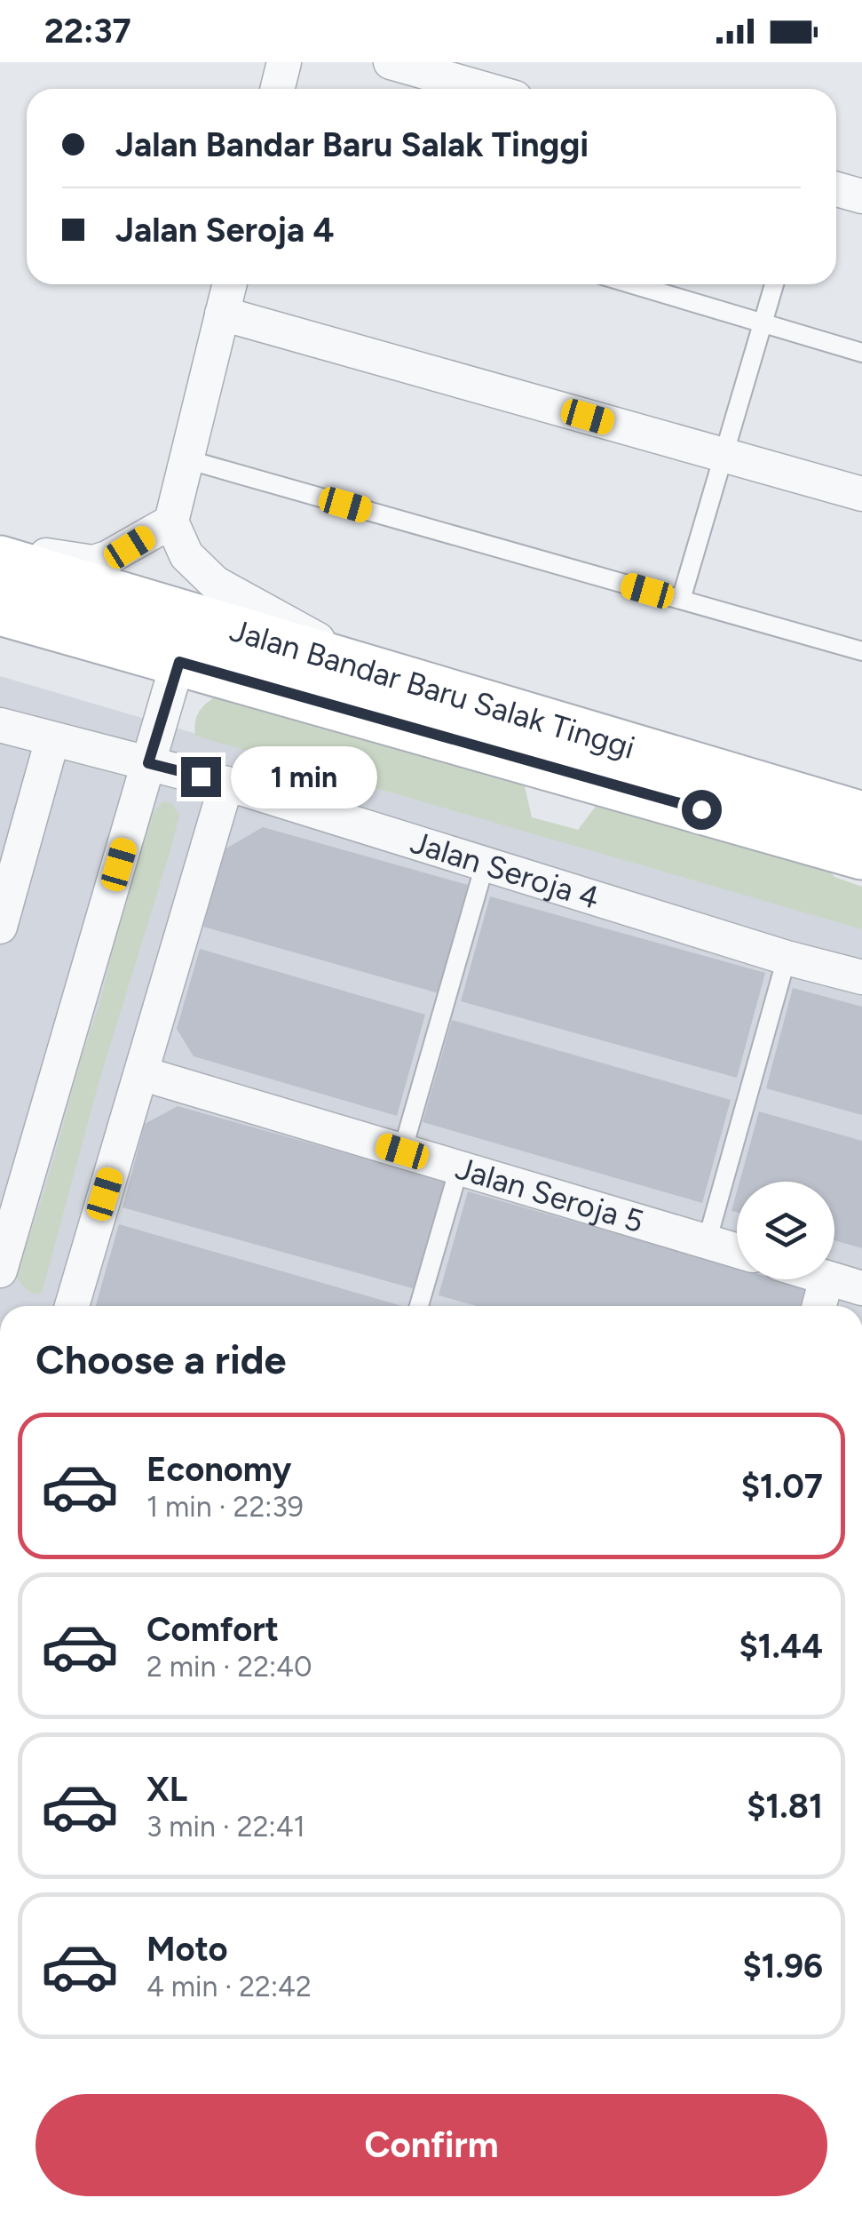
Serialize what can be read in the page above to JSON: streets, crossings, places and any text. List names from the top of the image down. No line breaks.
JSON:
{"streets":{"main road":["Jalan Bandar Baru Salak Tinggi"],"street":["Jalan Seroja 4","Jalan Seroja 5"]},"page":{"status":"22:37","banner":["Jalan Bandar Baru Salak Tinggi","Jalan Seroja 4"],"bubble":"1 min","heading":"Choose a ride","list":[{"name":"Economy","note":"1 min · 22:39","value":"$1.07"},{"name":"Comfort","note":"2 min · 22:40","value":"$1.44"},{"name":"XL","note":"3 min · 22:41","value":"$1.81"},{"name":"Moto","note":"4 min · 22:42","value":"$1.96"}],"buttons":"Confirm"}}
